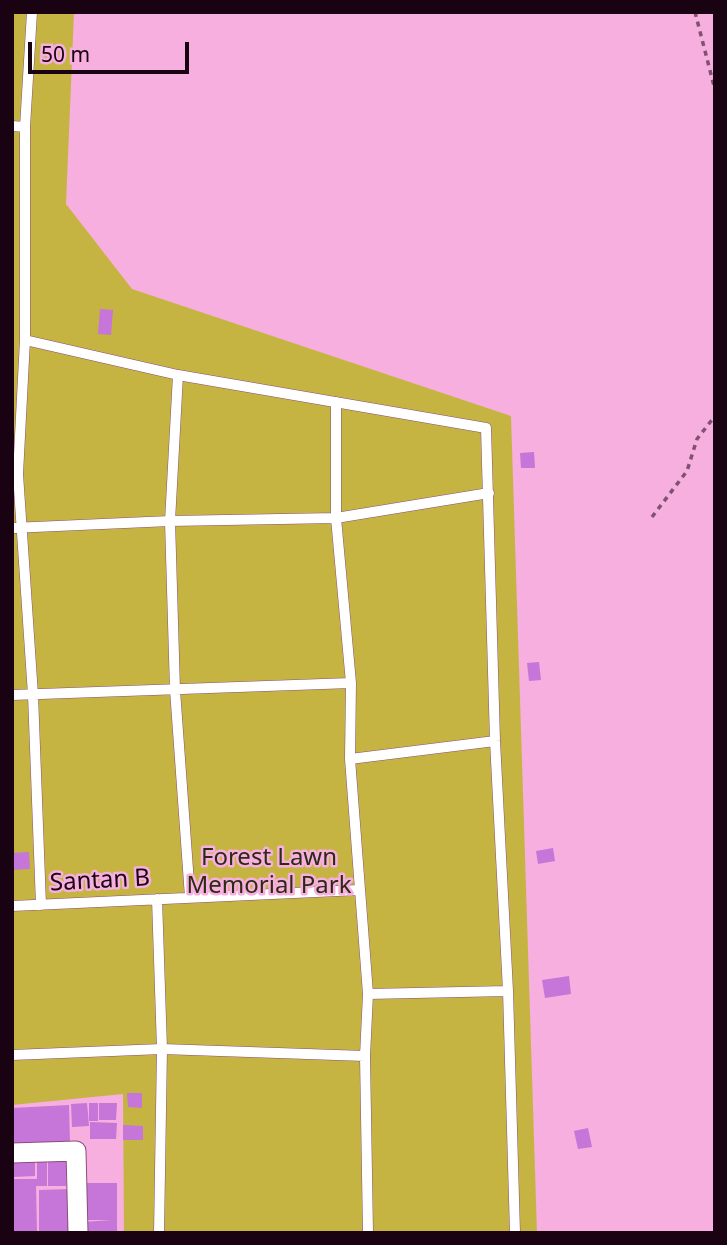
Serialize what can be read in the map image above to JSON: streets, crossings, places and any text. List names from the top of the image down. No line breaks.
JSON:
{"streets":{"lane":["Santan B"]},"parks":["Forest Lawn Memorial Park"],"scale_bar":"50 m"}
